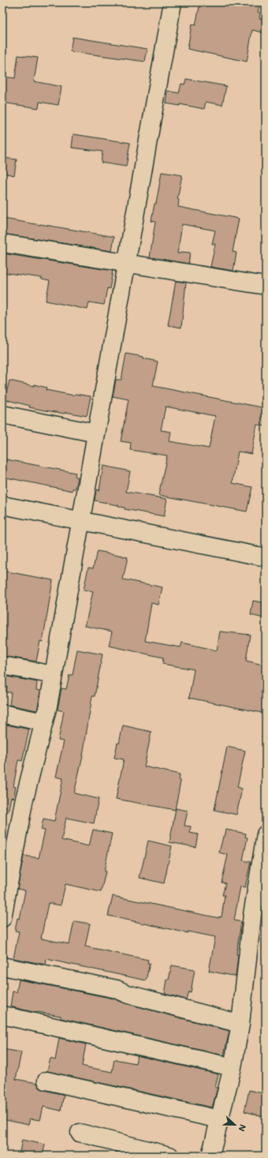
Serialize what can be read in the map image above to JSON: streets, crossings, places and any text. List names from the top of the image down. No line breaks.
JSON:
{"north":"right"}
